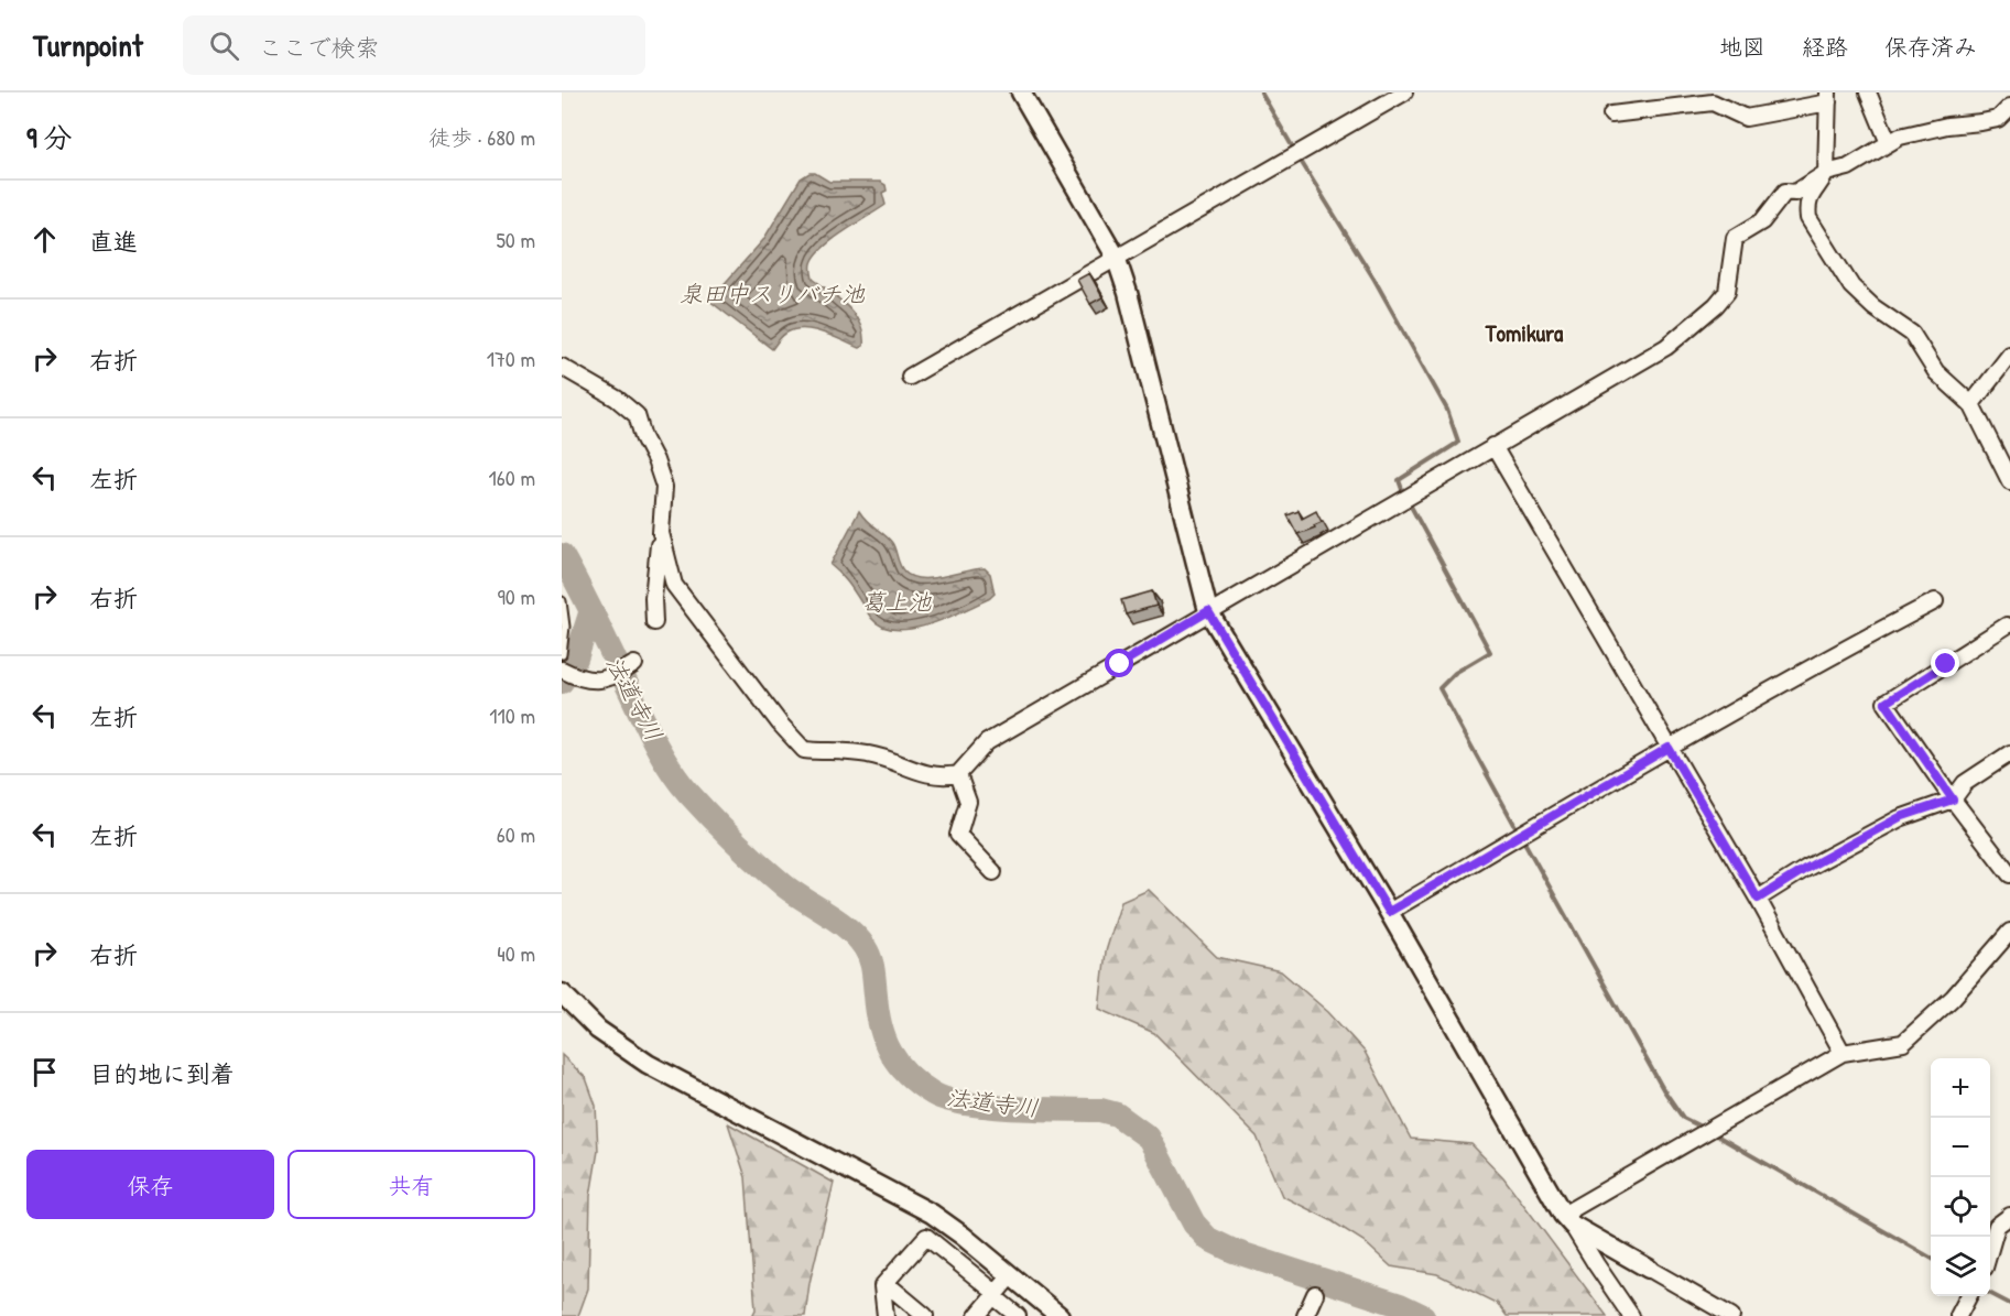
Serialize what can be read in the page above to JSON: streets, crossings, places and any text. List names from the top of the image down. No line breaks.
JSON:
{"districts":["Tomikura"],"water":["泉田中スリバチ池","葛上池","法道寺川"],"page":{"header":"Turnpoint","search":"ここで検索","nav":["地図","経路","保存済み"],"heading":["9 分","徒歩 · 680 m"],"list":[["直進","50 m"],["右折","170 m"],["左折","160 m"],["右折","90 m"],["左折","110 m"],["左折","60 m"],["右折","40 m"],"目的地に到着"],"map_buttons":["+","−"],"buttons":["保存","共有"]}}
